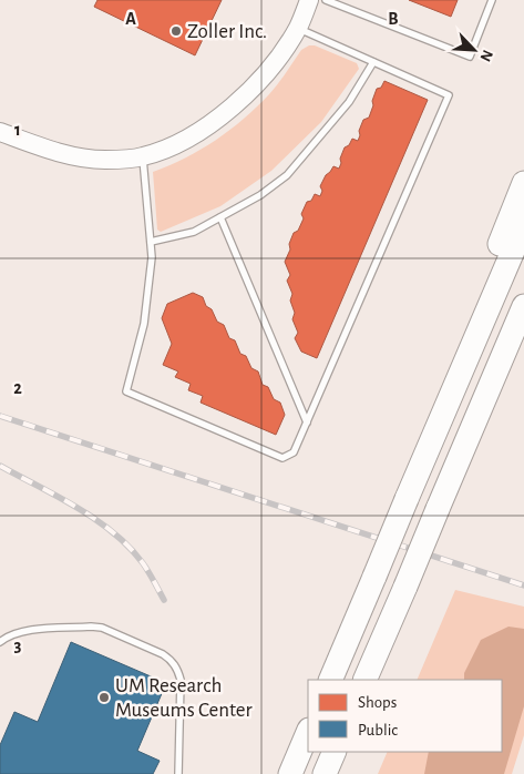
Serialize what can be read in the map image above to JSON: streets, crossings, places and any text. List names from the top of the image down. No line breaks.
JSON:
{"places":["Zoller Inc.","UM Research Museums Center"],"legend":["Shops","Public"],"north":"bottom right","grid":{"columns":["A","B"],"rows":["1","2","3"]}}
